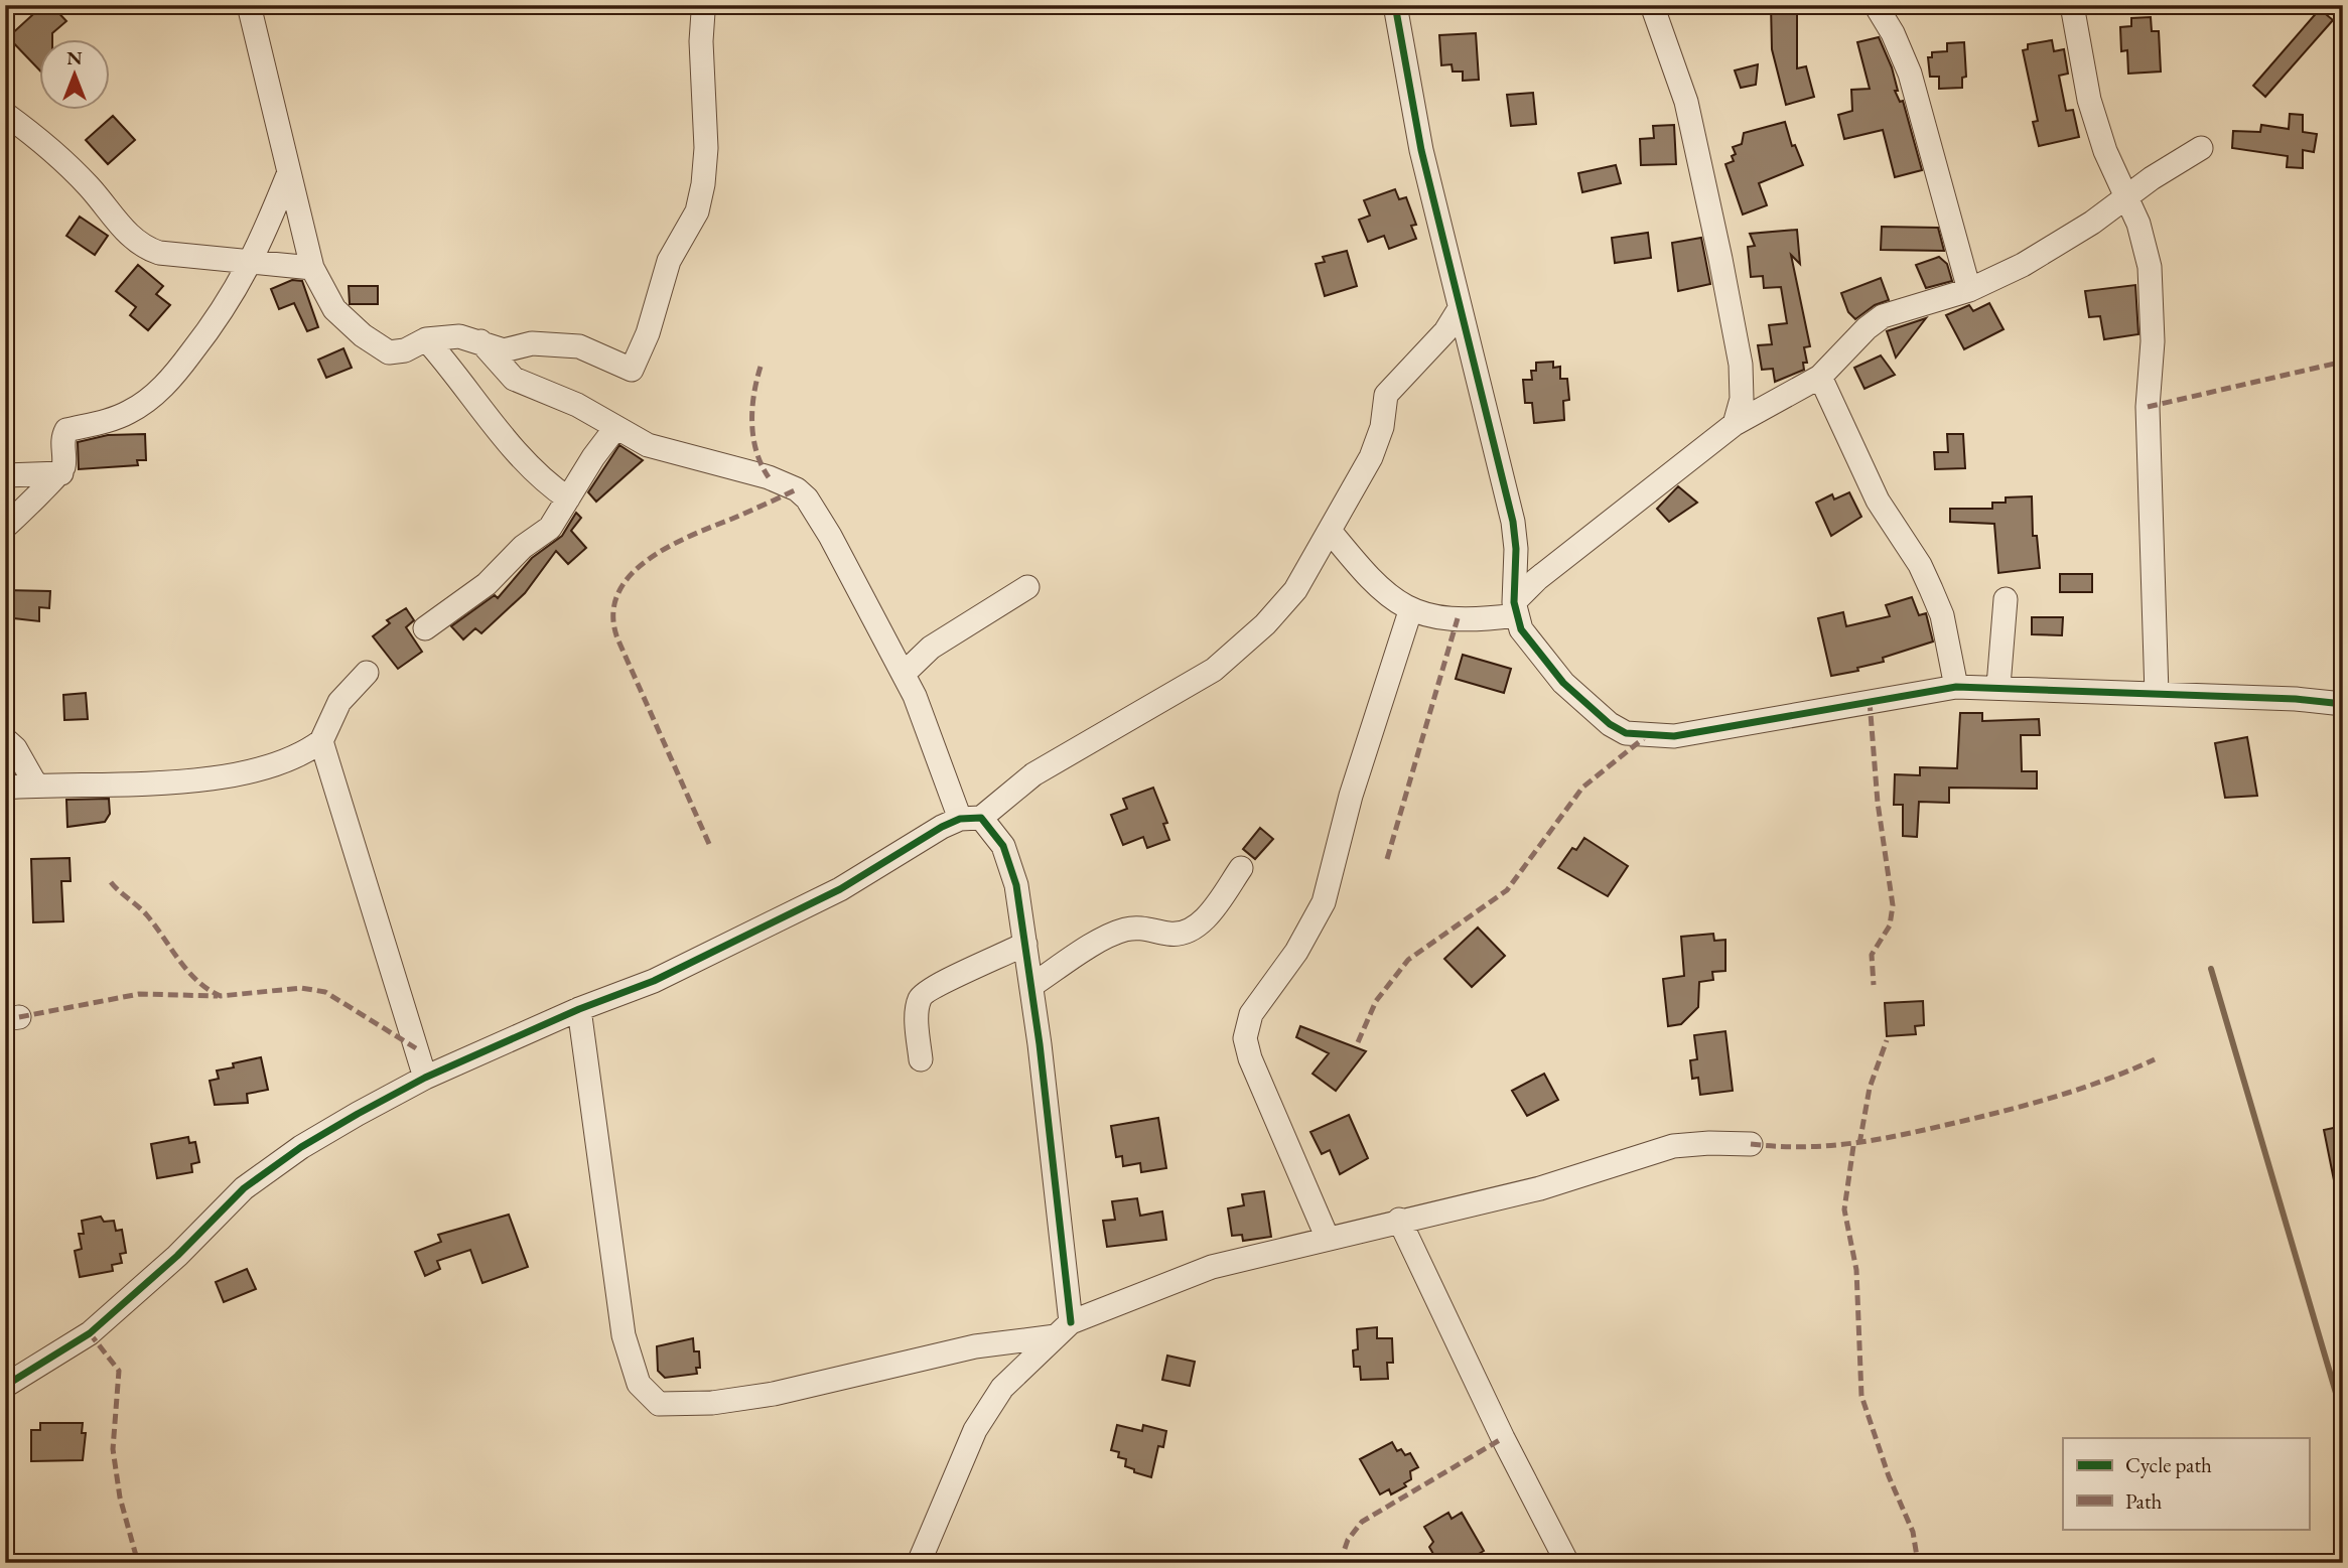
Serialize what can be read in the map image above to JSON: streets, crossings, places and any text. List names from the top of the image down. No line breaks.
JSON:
{"legend":["Cycle path","Path"],"north":"top"}
